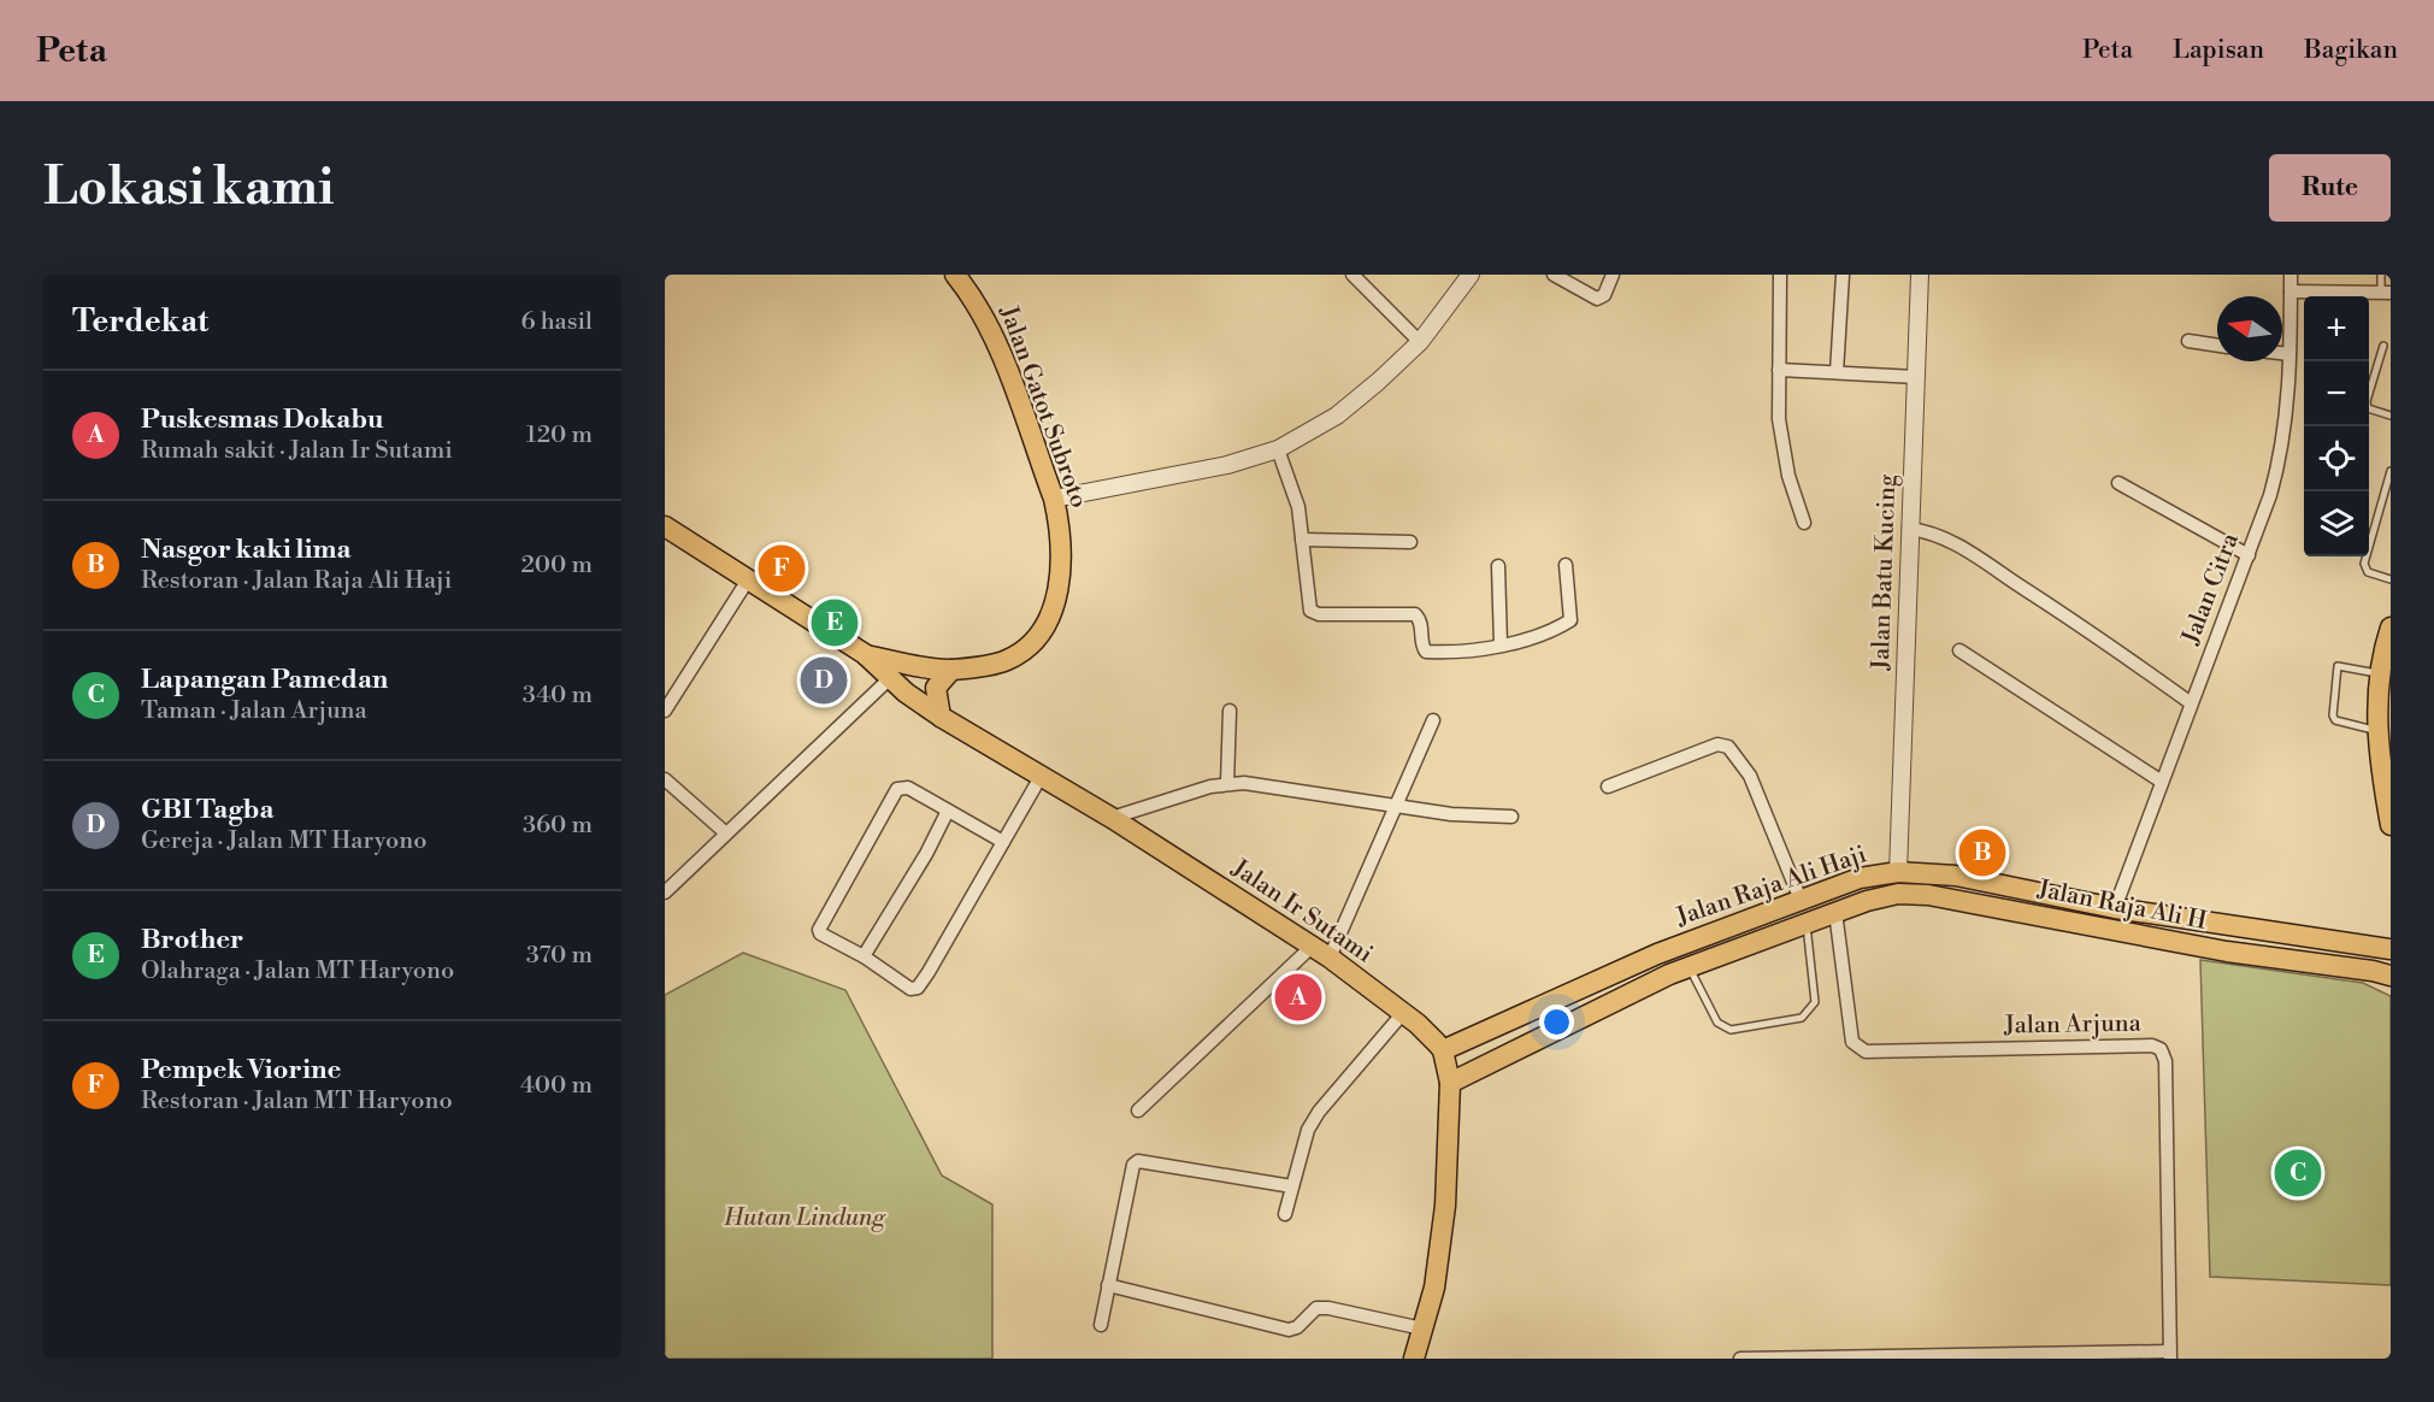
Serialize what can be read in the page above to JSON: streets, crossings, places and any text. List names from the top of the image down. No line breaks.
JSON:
{"streets":{"main road":["Jalan Gatot Subroto","Jalan Raja Ali Haji","Jalan Raja Ali H","Jalan Ir Sutami"],"street":["Jalan Batu Kucing","Jalan Citra","Jalan Arjuna"]},"crossings":[["Jalan Gatot Subroto","Jalan Ir Sutami"],["Jalan Batu Kucing","Jalan Raja Ali Haji"],["Jalan Citra","Jalan Raja Ali Haji"],["Jalan Raja Ali Haji","Jalan Ir Sutami"],["Jalan Raja Ali H","Jalan Arjuna"]],"parks":["Hutan Lindung"],"north":"left","page":{"header":"Peta","nav":["Peta","Lapisan","Bagikan"],"buttons":"Rute","title":"Lokasi kami","heading":["Terdekat","6 hasil"],"map_buttons":["+","−"],"list":[{"mark":"A","name":"Puskesmas Dokabu","note":"Rumah sakit · Jalan Ir Sutami","value":"120 m"},{"mark":"B","name":"Nasgor kaki lima","note":"Restoran · Jalan Raja Ali Haji","value":"200 m"},{"mark":"C","name":"Lapangan Pamedan","note":"Taman · Jalan Arjuna","value":"340 m"},{"mark":"D","name":"GBI Tagba","note":"Gereja · Jalan MT Haryono","value":"360 m"},{"mark":"E","name":"Brother","note":"Olahraga · Jalan MT Haryono","value":"370 m"},{"mark":"F","name":"Pempek Viorine","note":"Restoran · Jalan MT Haryono","value":"400 m"}],"pins":["F","E","D","B","A","C"]}}
